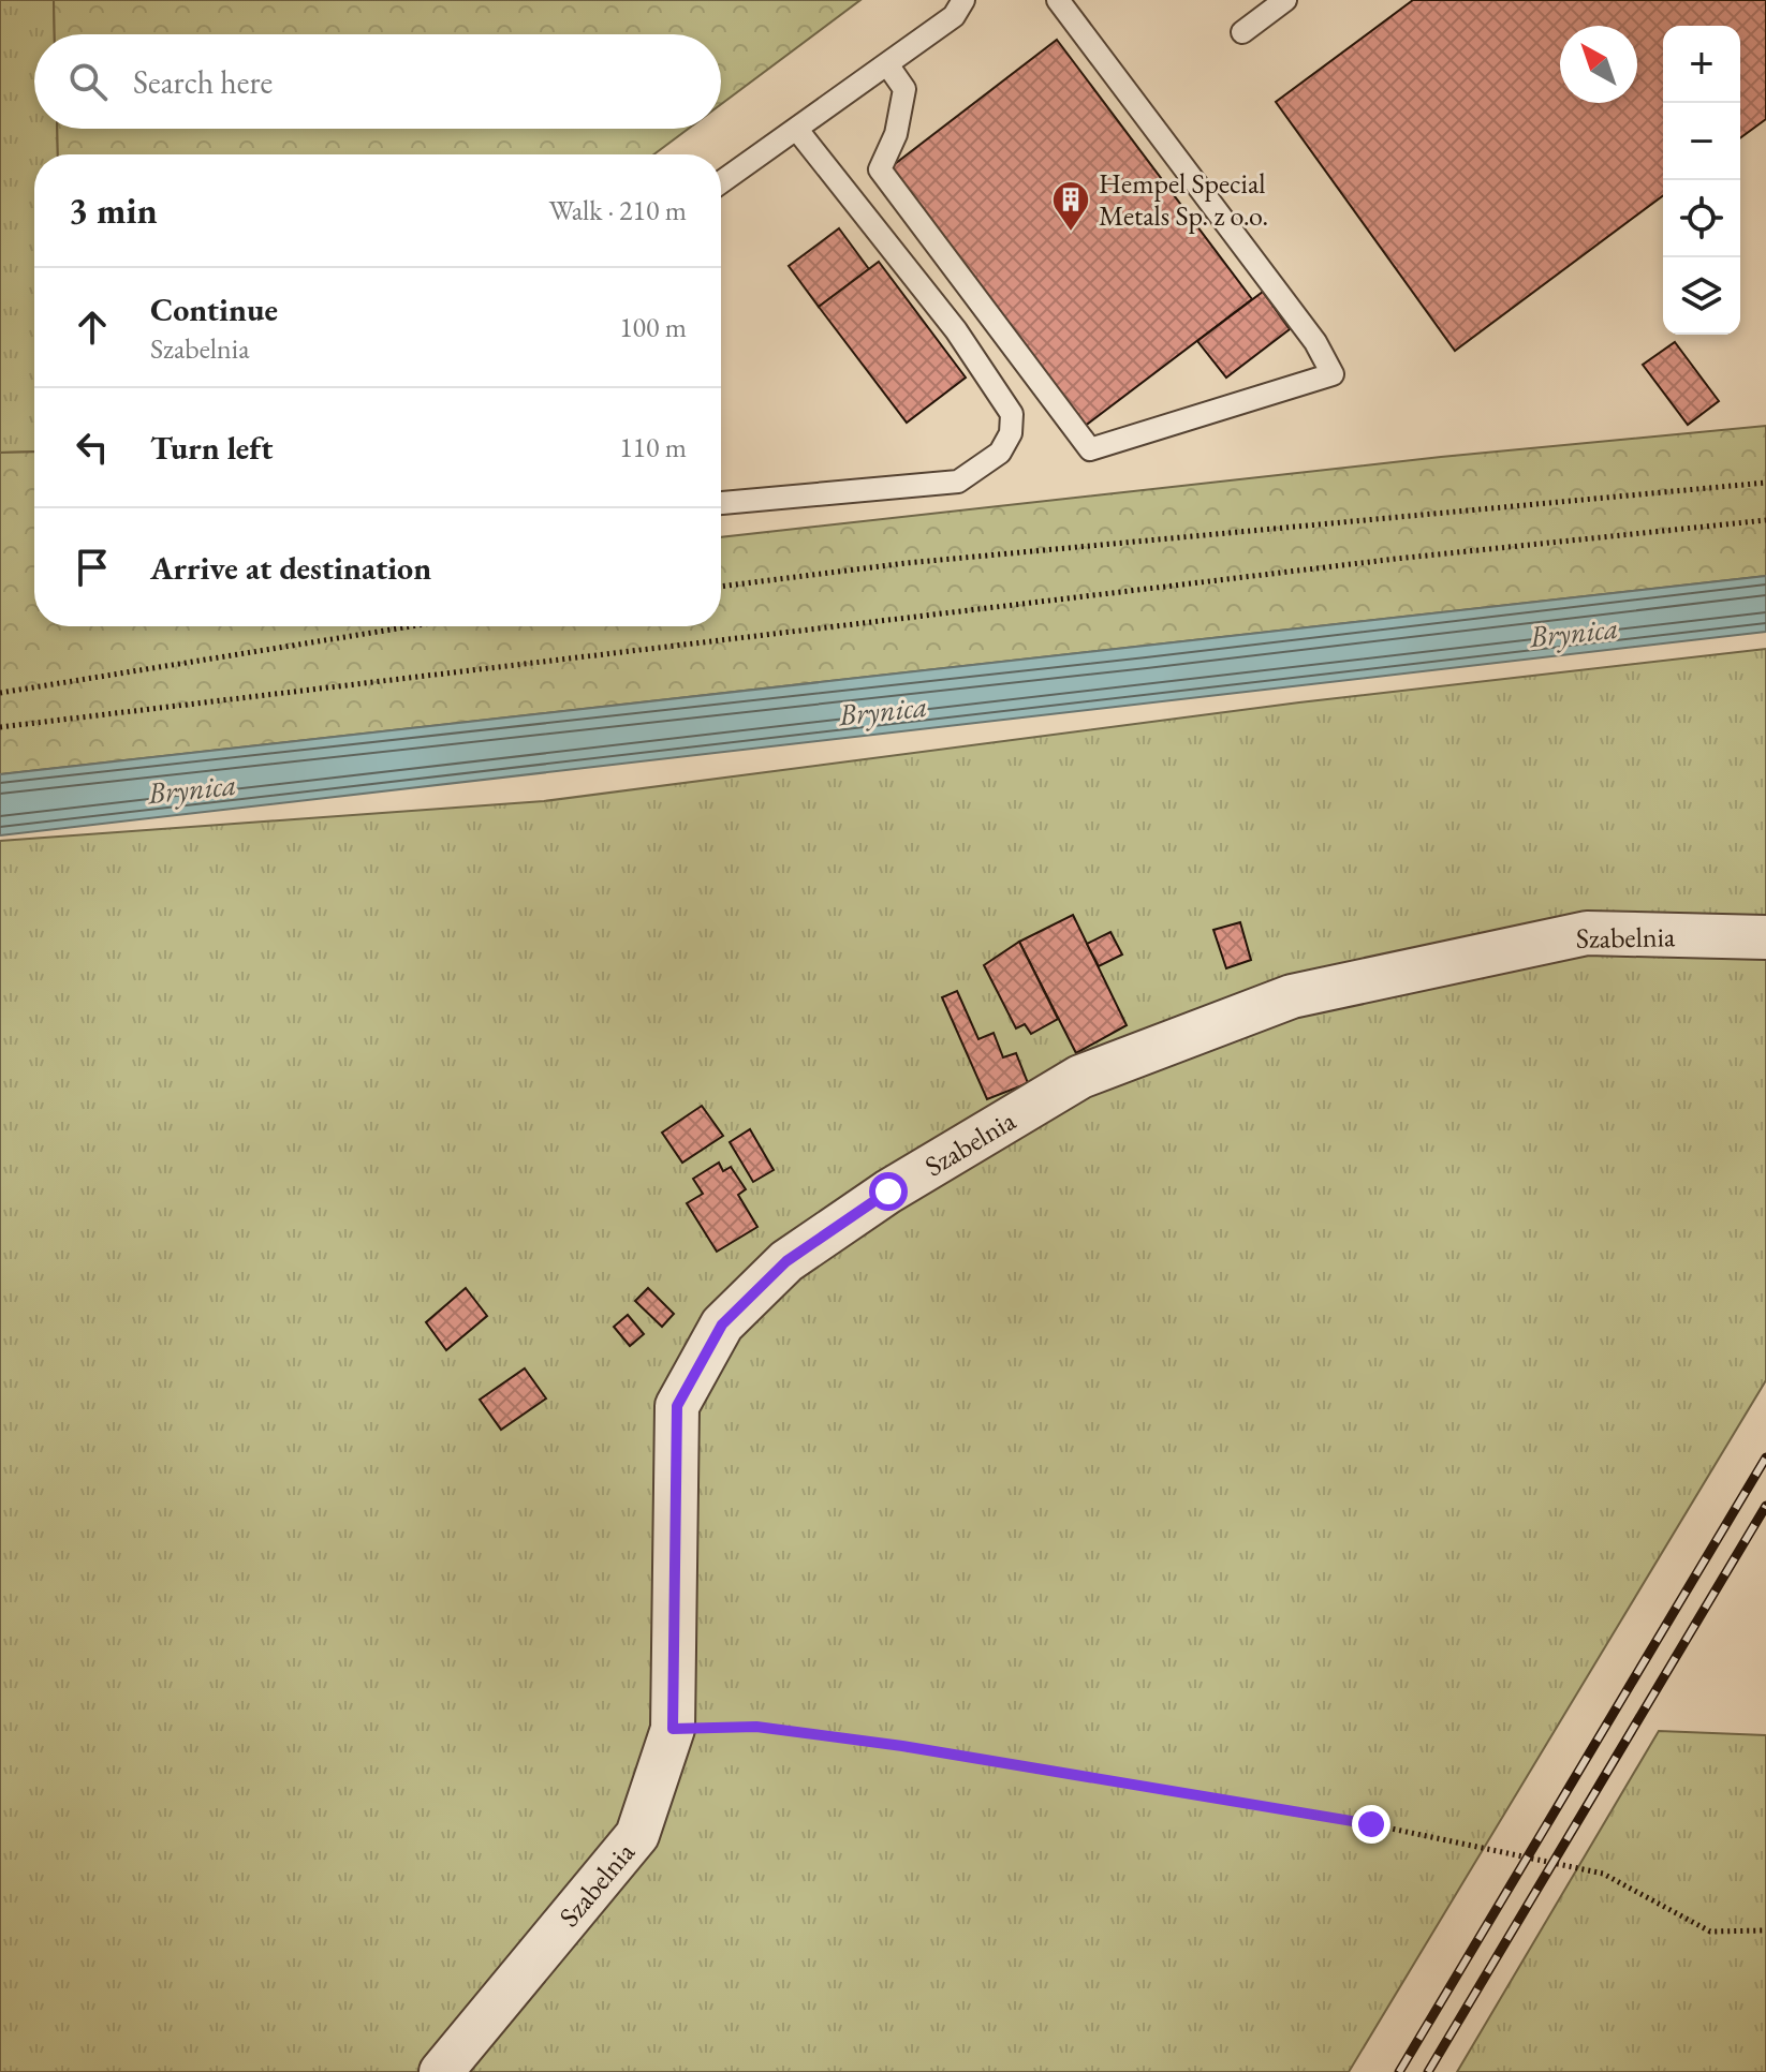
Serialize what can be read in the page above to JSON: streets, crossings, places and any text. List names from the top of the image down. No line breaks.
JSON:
{"streets":{"street":["Szabelnia"]},"water":["Brynica"],"places":{"building":["Hempel Special Metals Sp. z o.o."]},"north":"top left","page":{"map_buttons":["+","−"],"search":"Search here","heading":["3 min","Walk · 210 m"],"list":[["Continue","Szabelnia","100 m"],["Turn left","110 m"],"Arrive at destination"]}}
